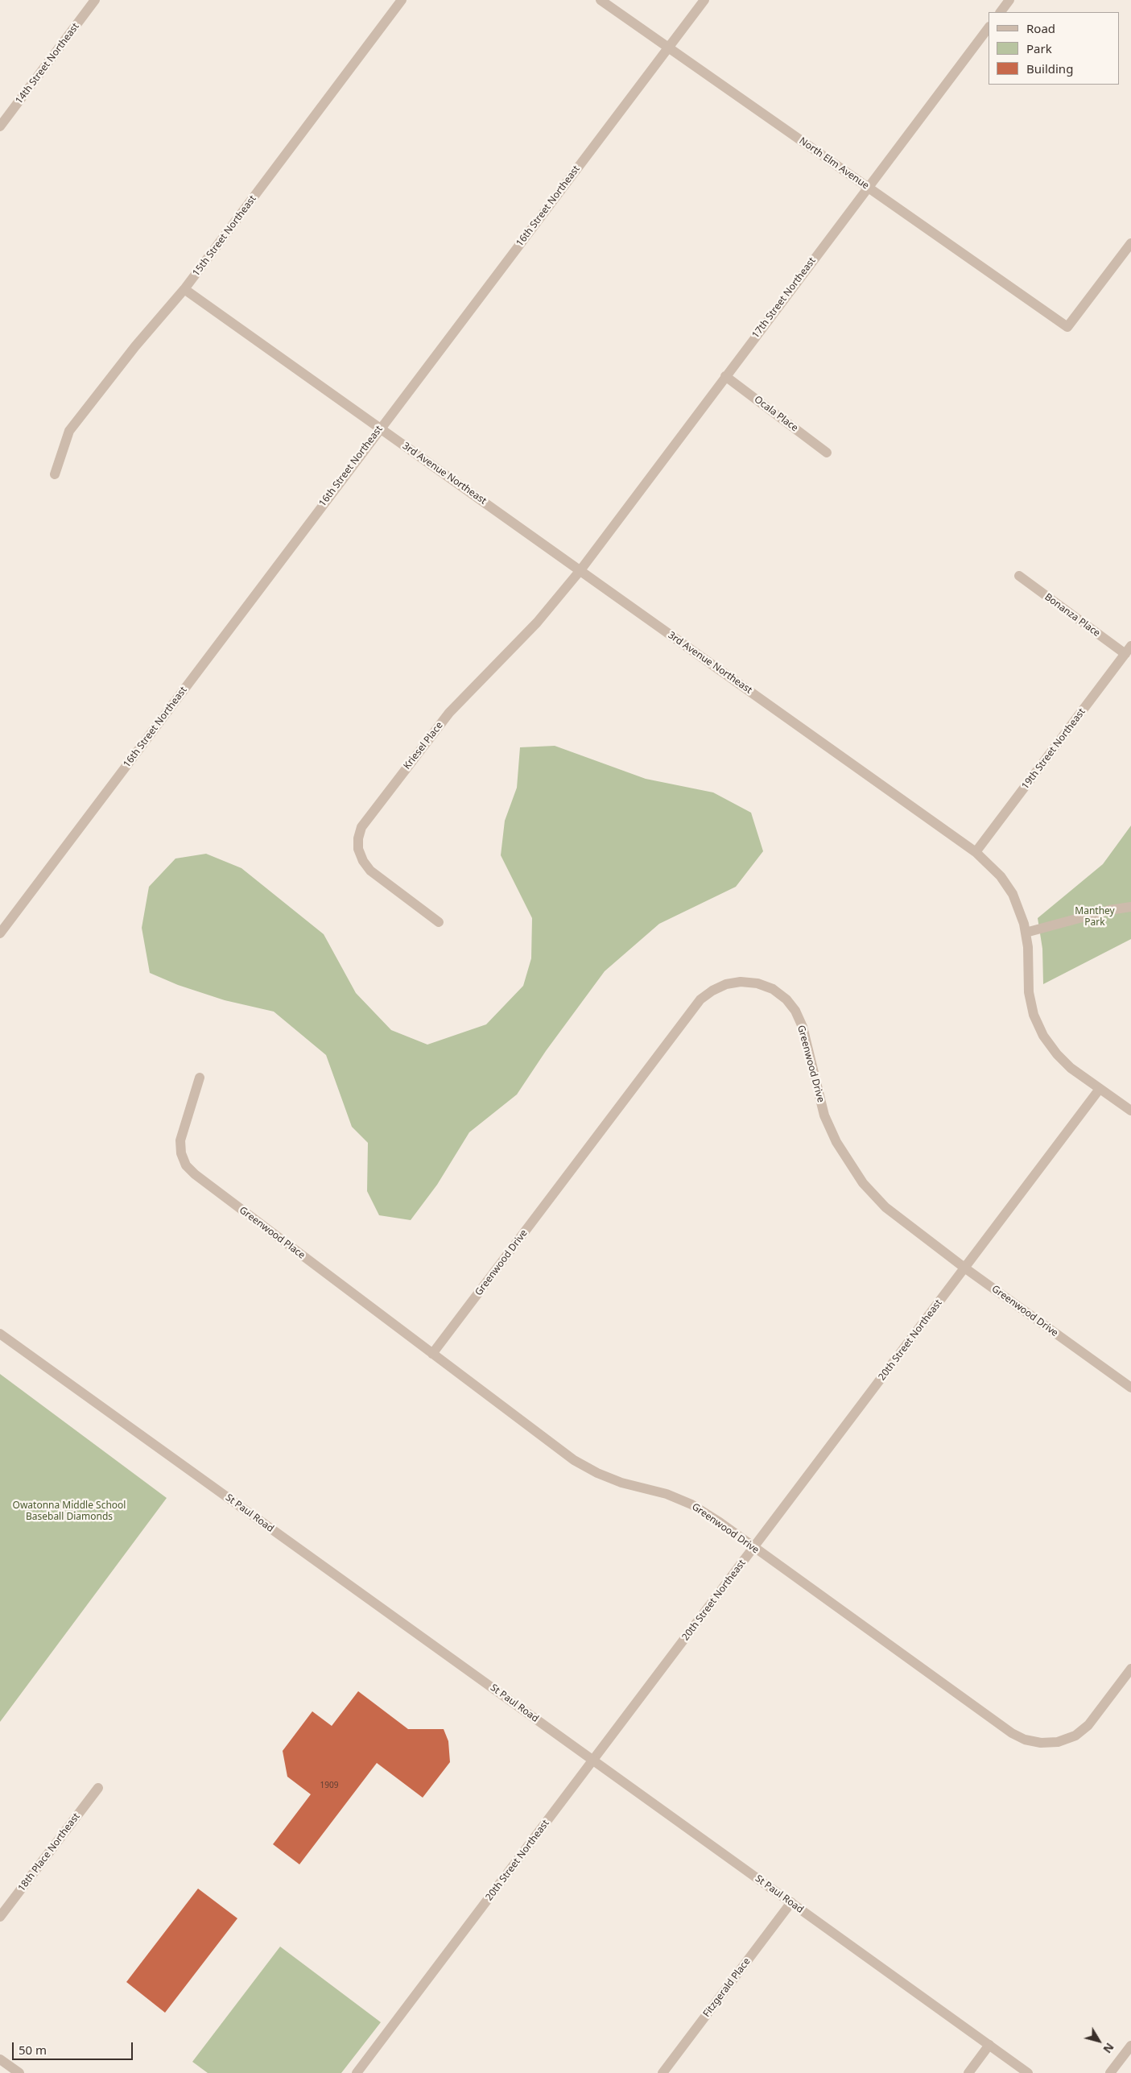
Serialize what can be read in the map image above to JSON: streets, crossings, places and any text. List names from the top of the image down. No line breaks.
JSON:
{"streets":{"street":["14th Street Northeast","North Elm Avenue","16th Street Northeast","15th Street Northeast","17th Street Northeast","Ocala Place","3rd Avenue Northeast","Bonanza Place","Kriesel Place","19th Street Northeast","Greenwood Drive","Greenwood Place","20th Street Northeast","St Paul Road","18th Place Northeast","Fitzgerald Place"]},"crossings":[["North Elm Avenue","16th Street Northeast"],["North Elm Avenue","17th Street Northeast"],["16th Street Northeast","3rd Avenue Northeast"],["15th Street Northeast","3rd Avenue Northeast"],["17th Street Northeast","Ocala Place"],["17th Street Northeast","3rd Avenue Northeast"],["17th Street Northeast","Kriesel Place"],["3rd Avenue Northeast","Kriesel Place"],["3rd Avenue Northeast","19th Street Northeast"],["3rd Avenue Northeast","20th Street Northeast"],["Bonanza Place","19th Street Northeast"],["Greenwood Drive","Greenwood Place"],["Greenwood Drive","20th Street Northeast"],["20th Street Northeast","St Paul Road"],["St Paul Road","Fitzgerald Place"]],"parks":["Manthey Park","Owatonna Middle School Baseball Diamonds"],"house_numbers":["1909"],"legend":["Road","Park","Building"],"scale_bar":"50 m","north":"bottom right"}
